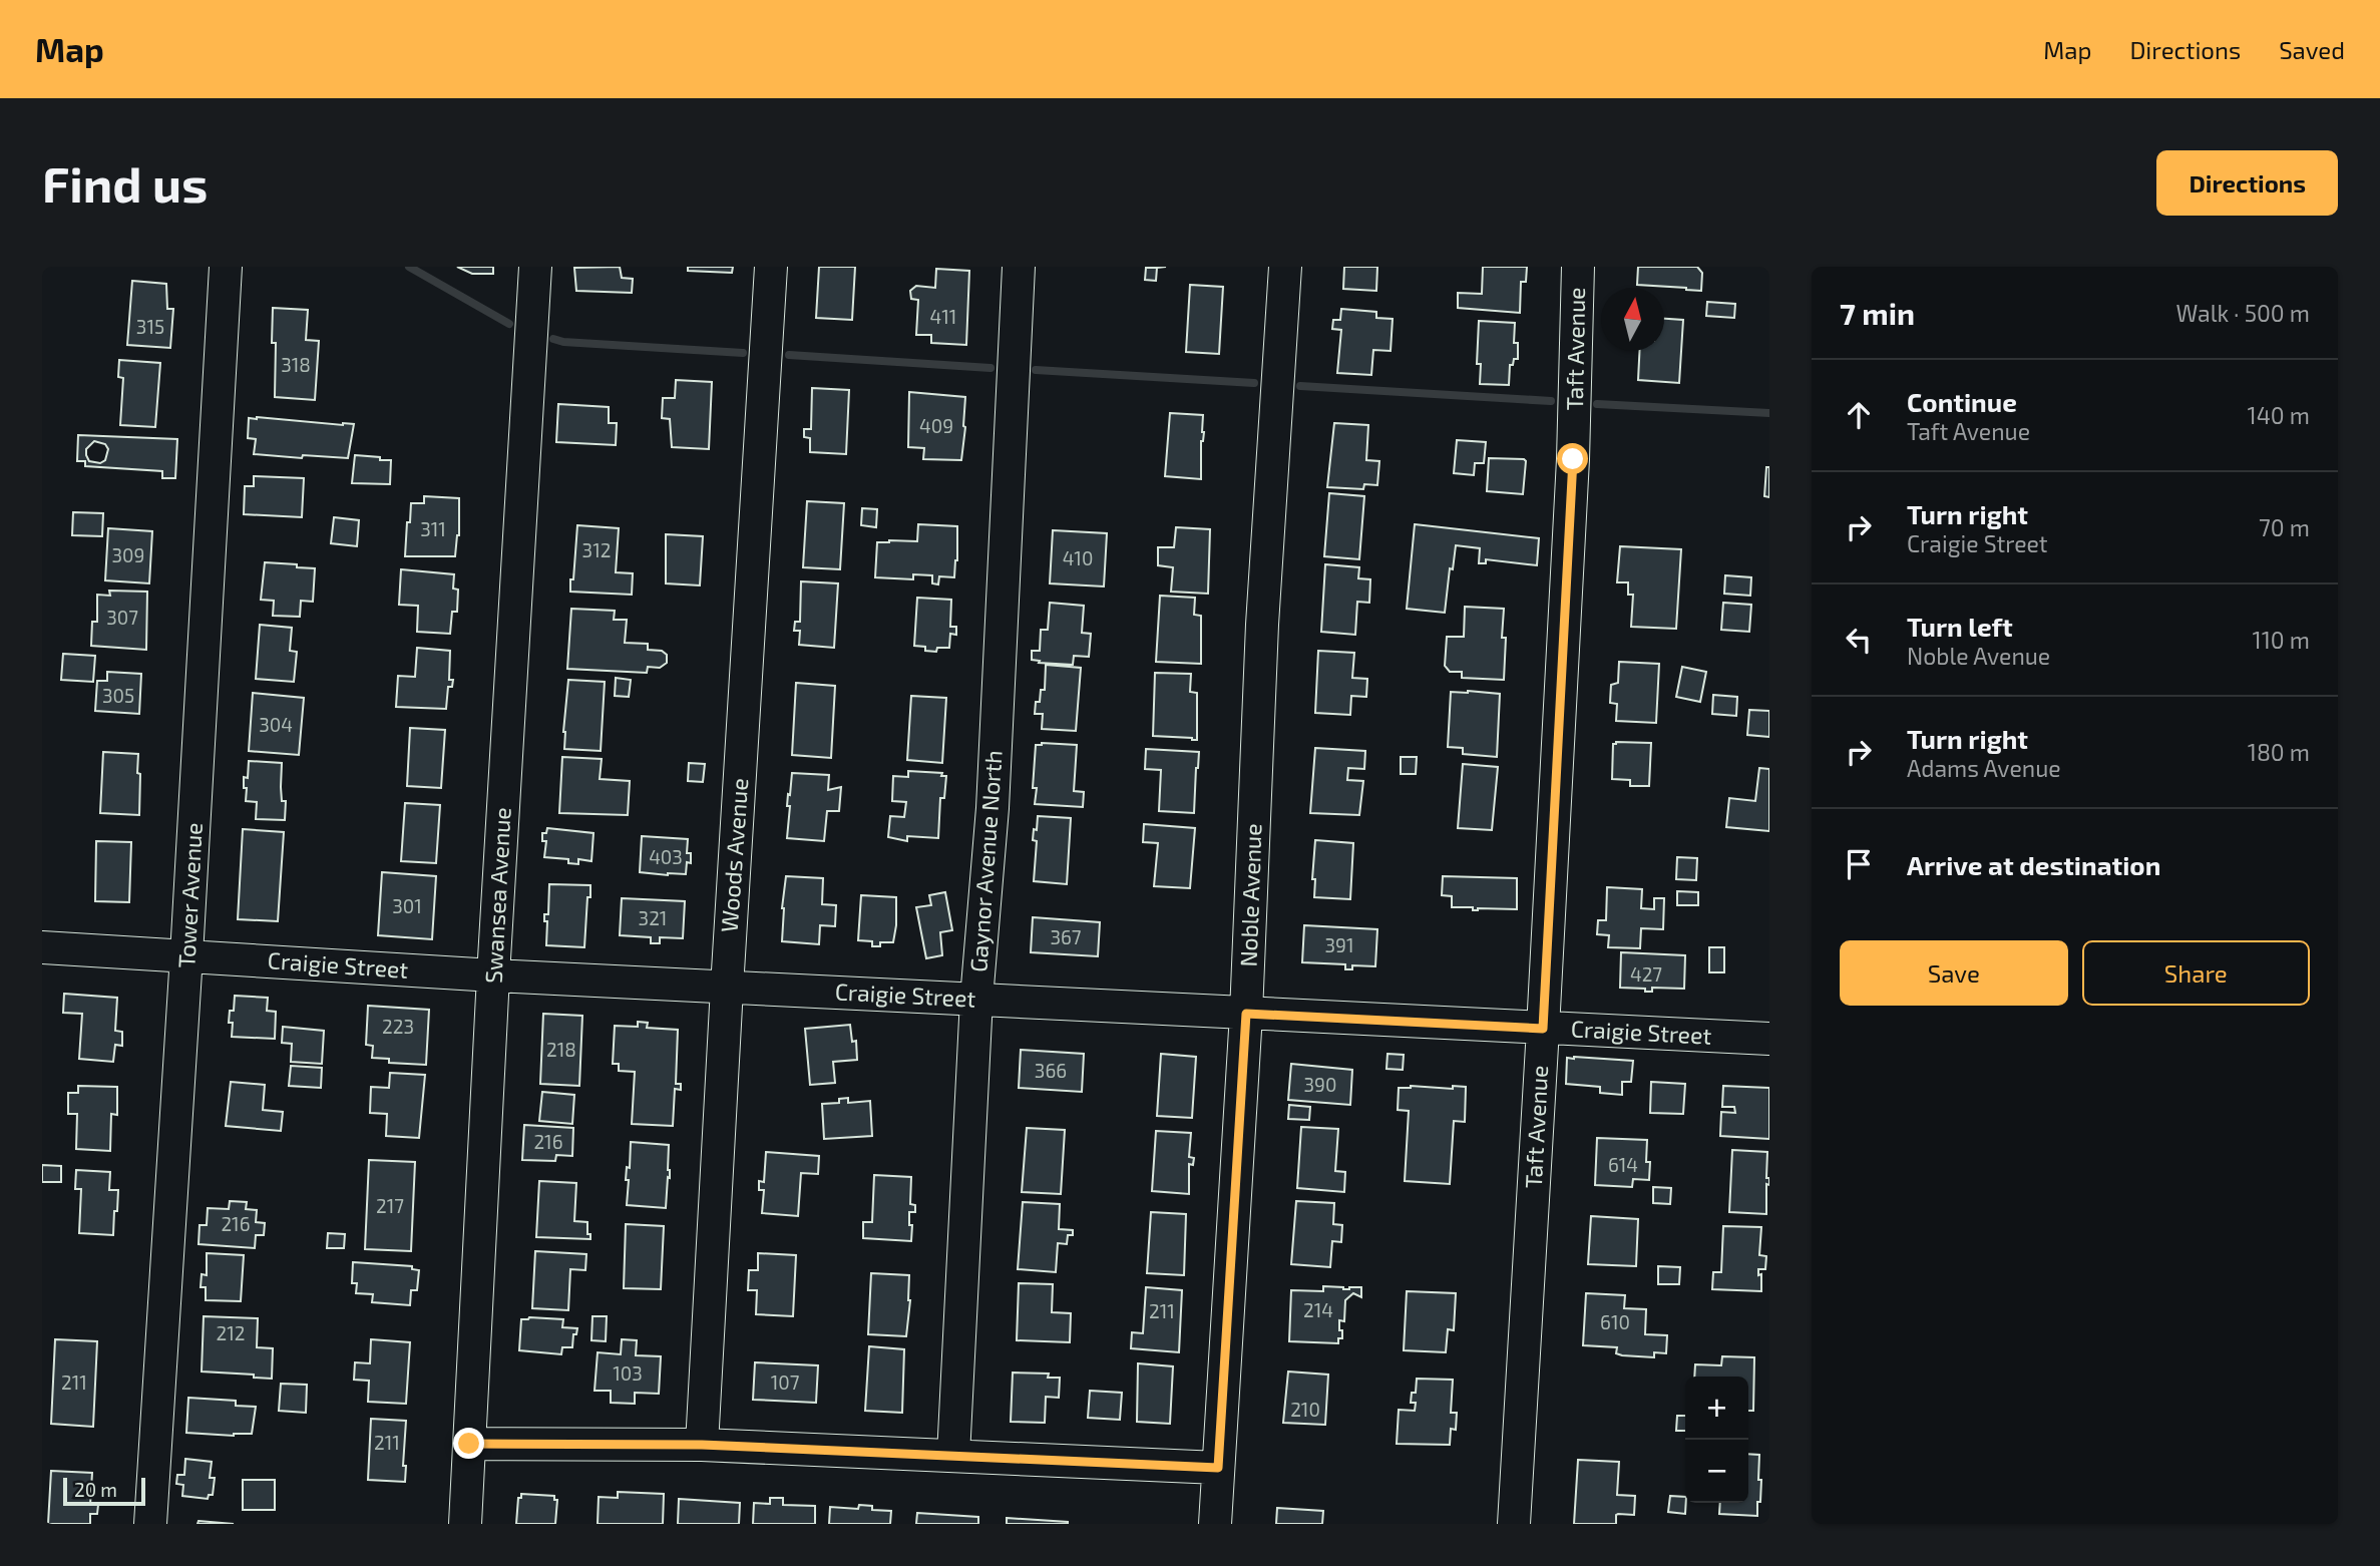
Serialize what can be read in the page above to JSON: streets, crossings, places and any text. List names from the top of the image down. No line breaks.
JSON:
{"streets":{"street":["Taft Avenue","Woods Avenue","Gaynor Avenue North","Tower Avenue","Swansea Avenue","Noble Avenue","Craigie Street"]},"crossings":[["Taft Avenue","Craigie Street"],["Woods Avenue","Craigie Street"],["Gaynor Avenue North","Craigie Street"],["Tower Avenue","Craigie Street"],["Swansea Avenue","Craigie Street"],["Noble Avenue","Craigie Street"]],"house_numbers":["411","315","318","409","311","312","309","410","307","305","304","403","301","321","367","391","427","223","218","366","390","216","614","217","216","214","211","610","212","103","211","107","210","211"],"scale_bar":"20 m","north":"top","page":{"header":"Map","nav":["Map","Directions","Saved"],"buttons":["Directions",["Save","Share"]],"title":"Find us","heading":["7 min","Walk · 500 m"],"list":[["Continue","Taft Avenue","140 m"],["Turn right","Craigie Street","70 m"],["Turn left","Noble Avenue","110 m"],["Turn right","Adams Avenue","180 m"],"Arrive at destination"],"map_buttons":["+","−"],"scale":"20 m"}}
